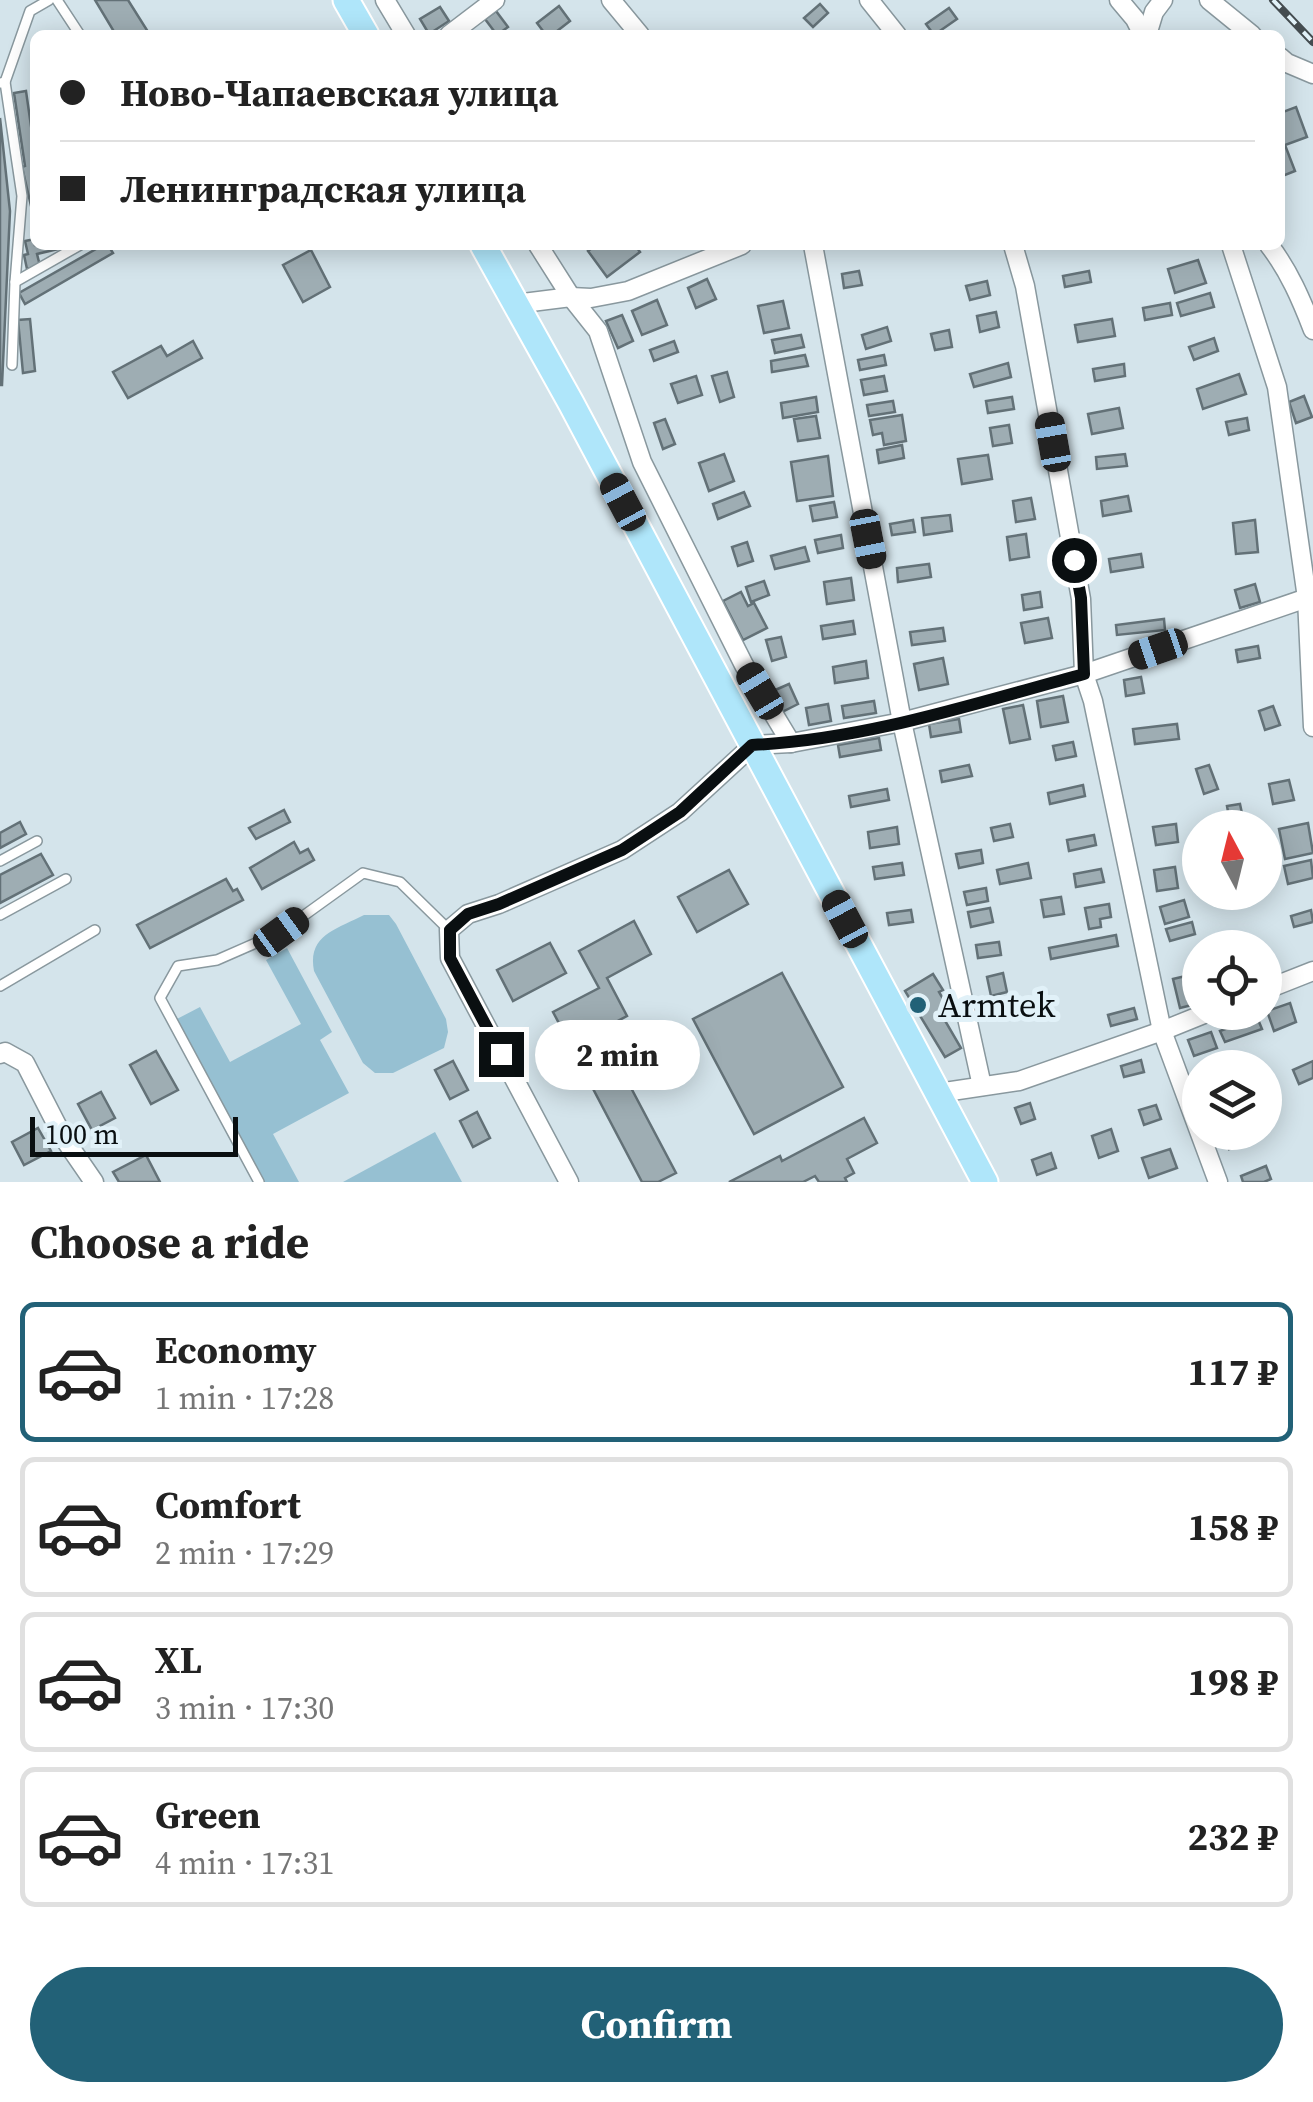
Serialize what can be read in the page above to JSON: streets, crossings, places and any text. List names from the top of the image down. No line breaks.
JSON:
{"places":["Armtek"],"scale_bar":"100 m","north":"top","page":{"banner":["Ново-Чапаевская улица","Ленинградская улица"],"bubble":"2 min","scale":"100 m","heading":"Choose a ride","list":[{"name":"Economy","note":"1 min · 17:28","value":"117 ₽"},{"name":"Comfort","note":"2 min · 17:29","value":"158 ₽"},{"name":"XL","note":"3 min · 17:30","value":"198 ₽"},{"name":"Green","note":"4 min · 17:31","value":"232 ₽"}],"buttons":"Confirm"}}
